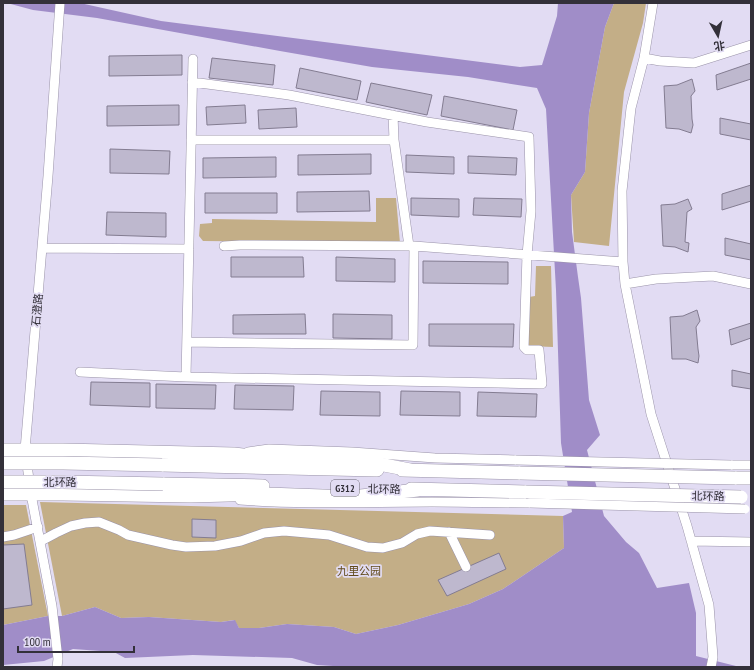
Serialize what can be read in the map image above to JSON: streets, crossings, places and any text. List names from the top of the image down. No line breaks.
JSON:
{"streets":{"highway":["北环路","G312"],"street":["石澄路"]},"parks":["九里公园"],"scale_bar":"100 m","north":"bottom"}
